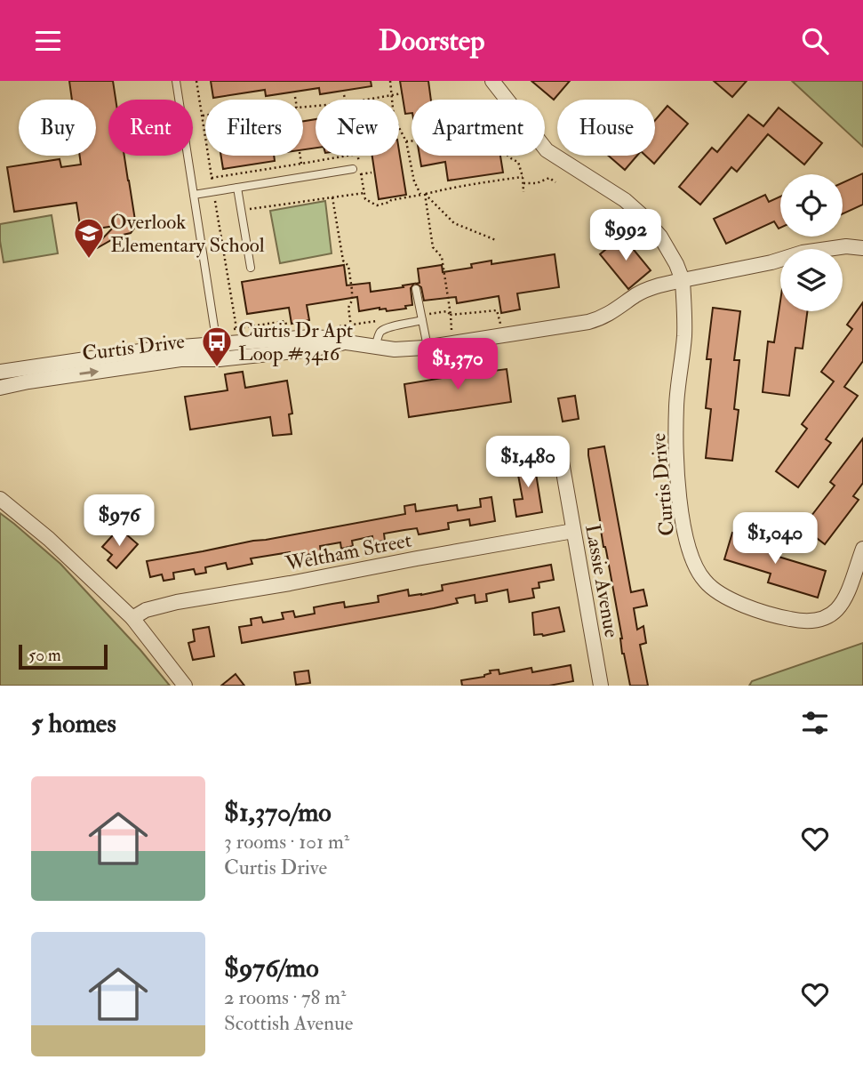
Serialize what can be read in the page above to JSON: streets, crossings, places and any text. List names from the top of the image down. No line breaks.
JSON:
{"streets":{"street":["Curtis Drive","Weltham Street","Lassie Avenue"]},"crossings":[["Weltham Street","Lassie Avenue"]],"places":{"school or university":["Overlook Elementary School"],"bus stop":["Curtis Dr Apt Loop #3416"]},"scale_bar":"50 m","page":{"header":"Doorstep","chip":["Buy","Rent","Filters","New","Apartment","House"],"price":["$992","$1,370","$1,480","$976","$1,040"],"scale":"50 m","heading":"5 homes","list":[{"name":"$1,370/mo","note":"3 rooms · 101 m² · Curtis Drive"},{"name":"$976/mo","note":"2 rooms · 78 m² · Scottish Avenue"}]}}
